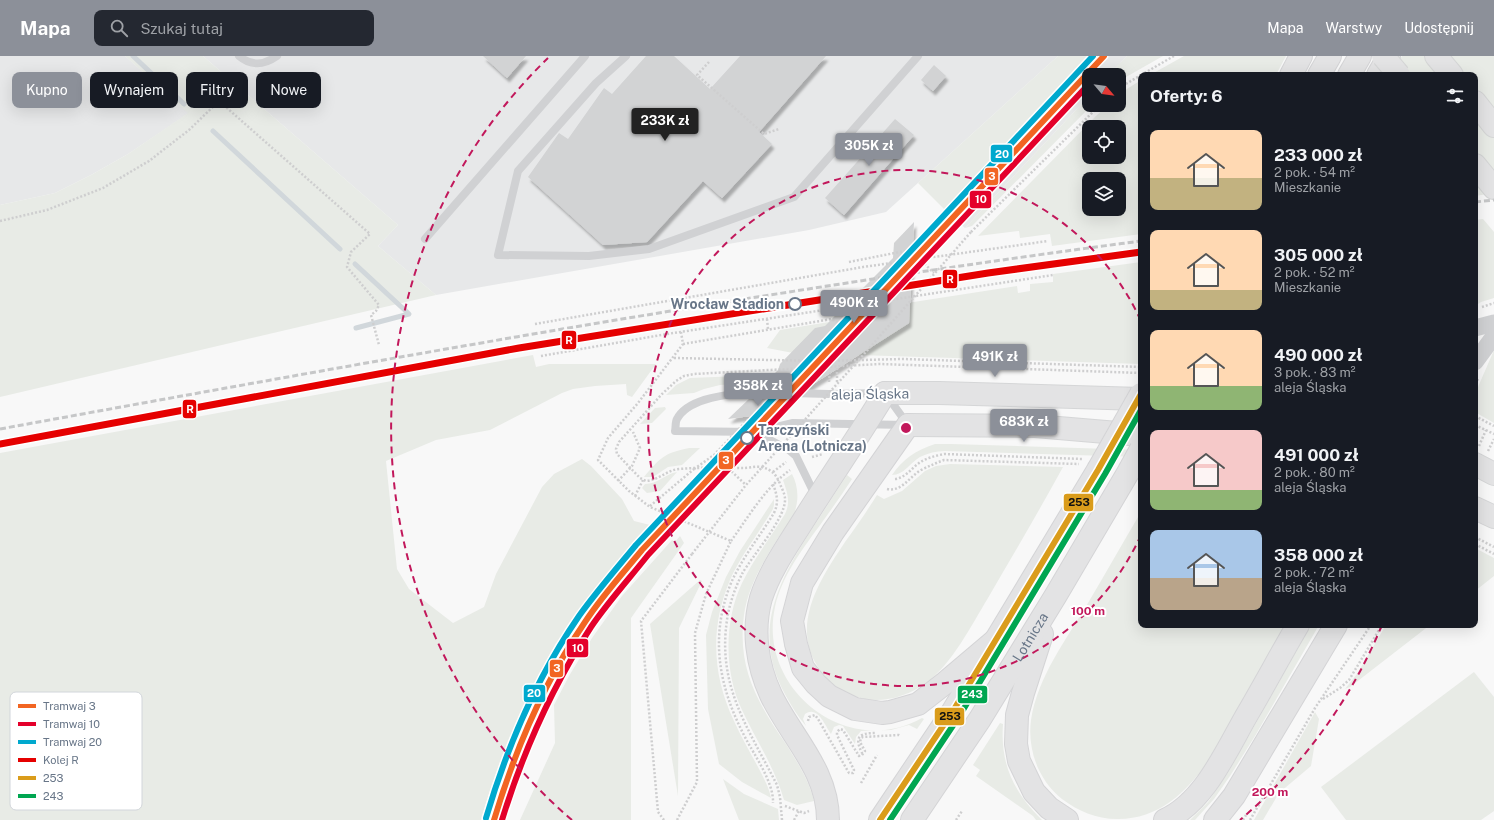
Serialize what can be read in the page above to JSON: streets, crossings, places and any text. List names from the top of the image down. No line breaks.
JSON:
{"streets":{"main road":["aleja Śląska","Lotnicza"]},"places":["Wrocław Stadion","Tarczyński Arena (Lotnicza)"],"lines":["tram line 3","tram line 20","tram line 10","rail line R","transit line 253","transit line 243"],"legend":["Tramwaj 3","Tramwaj 10","Tramwaj 20","Kolej R","253","243"],"north":"bottom right","page":{"header":"Mapa","search":"Szukaj tutaj","nav":["Mapa","Warstwy","Udostępnij"],"chip":["Kupno","Wynajem","Filtry","Nowe"],"heading":"Oferty: 6","price":["233K zł","305K zł","490K zł","491K zł","358K zł","683K zł"],"list":[{"name":"233 000 zł","note":"2 pok. · 54 m² · Mieszkanie"},{"name":"305 000 zł","note":"2 pok. · 52 m² · Mieszkanie"},{"name":"490 000 zł","note":"3 pok. · 83 m² · aleja Śląska"},{"name":"491 000 zł","note":"2 pok. · 80 m² · aleja Śląska"},{"name":"358 000 zł","note":"2 pok. · 72 m² · aleja Śląska"}]},"rings":["100 m","200 m"]}
